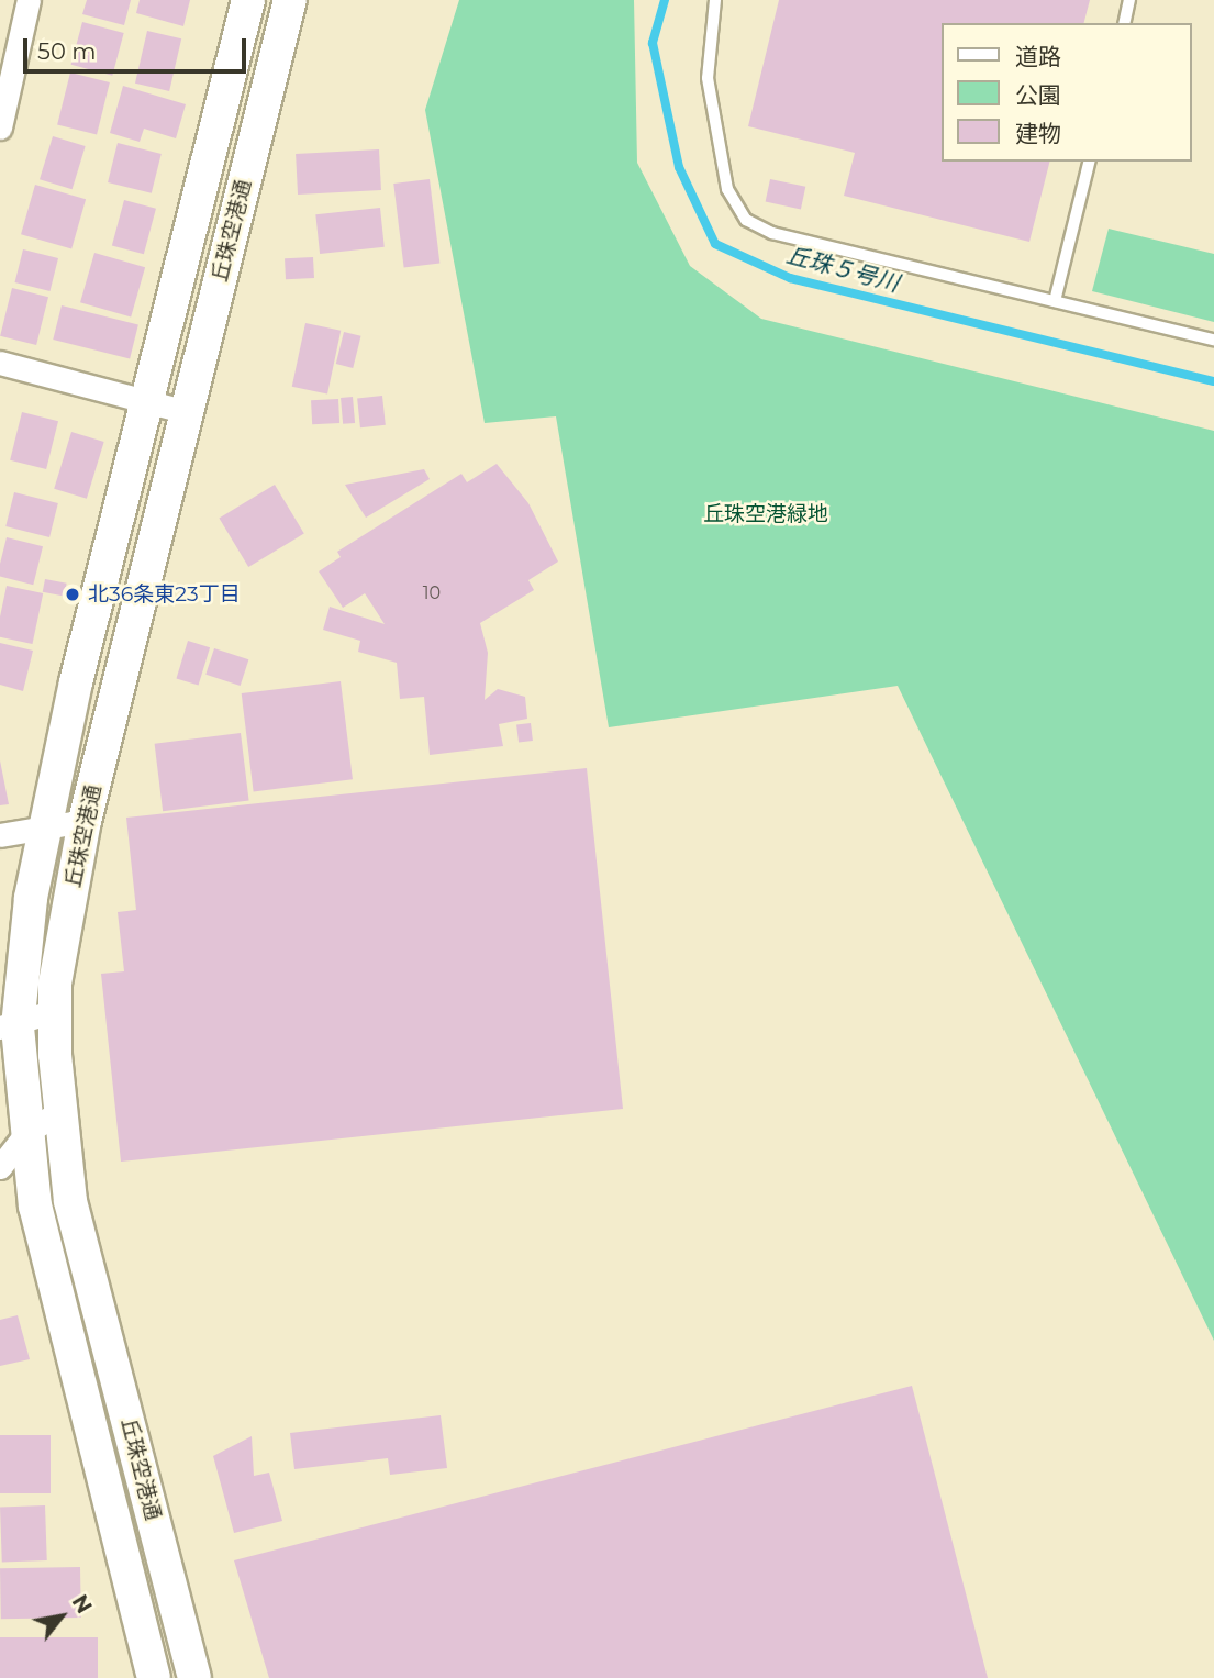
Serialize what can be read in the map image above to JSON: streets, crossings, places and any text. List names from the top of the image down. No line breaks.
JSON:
{"streets":{"main road":["丘珠空港通"]},"water":["丘珠５号川"],"parks":["丘珠空港緑地"],"places":["北36条東23丁目"],"house_numbers":["10"],"legend":["道路","公園","建物"],"scale_bar":"50 m","north":"top right"}
